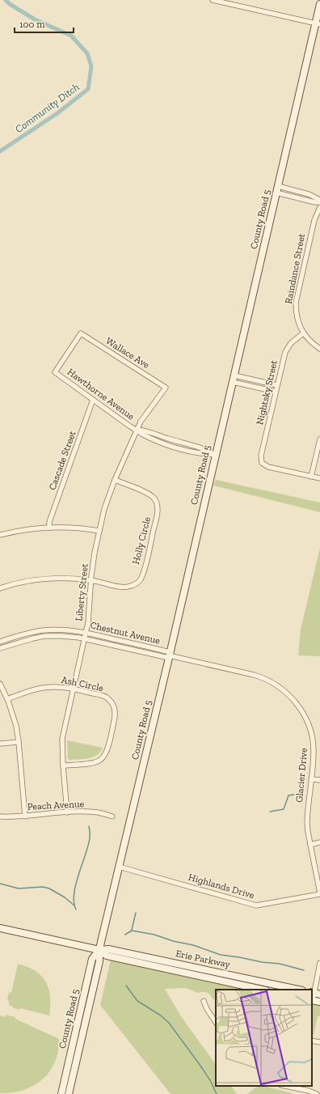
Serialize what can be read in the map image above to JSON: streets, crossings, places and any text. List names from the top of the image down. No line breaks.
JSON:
{"streets":{"street":["County Road 5","Raindance Street","Wallace Ave","Nightsky Street","Hawthorne Avenue","Cascade Street","Holly Circle","Liberty Street","Chestnut Avenue","Ash Circle","Glacier Drive","Peach Avenue","Highlands Drive","Erie Parkway"]},"crossings":[["County Road 5","Hawthorne Avenue"],["County Road 5","Chestnut Avenue"],["County Road 5","Glacier Drive"],["County Road 5","Highlands Drive"],["County Road 5","Erie Parkway"],["Raindance Street","Nightsky Street"],["Wallace Ave","Hawthorne Avenue"],["Wallace Ave","Liberty Street"],["Hawthorne Avenue","Cascade Street"],["Hawthorne Avenue","Liberty Street"],["Holly Circle","Liberty Street"],["Liberty Street","Chestnut Avenue"],["Liberty Street","Ash Circle"],["Liberty Street","Peach Avenue"],["Chestnut Avenue","Glacier Drive"],["Glacier Drive","Highlands Drive"]],"water":["Community Ditch"],"scale_bar":"100 m"}
